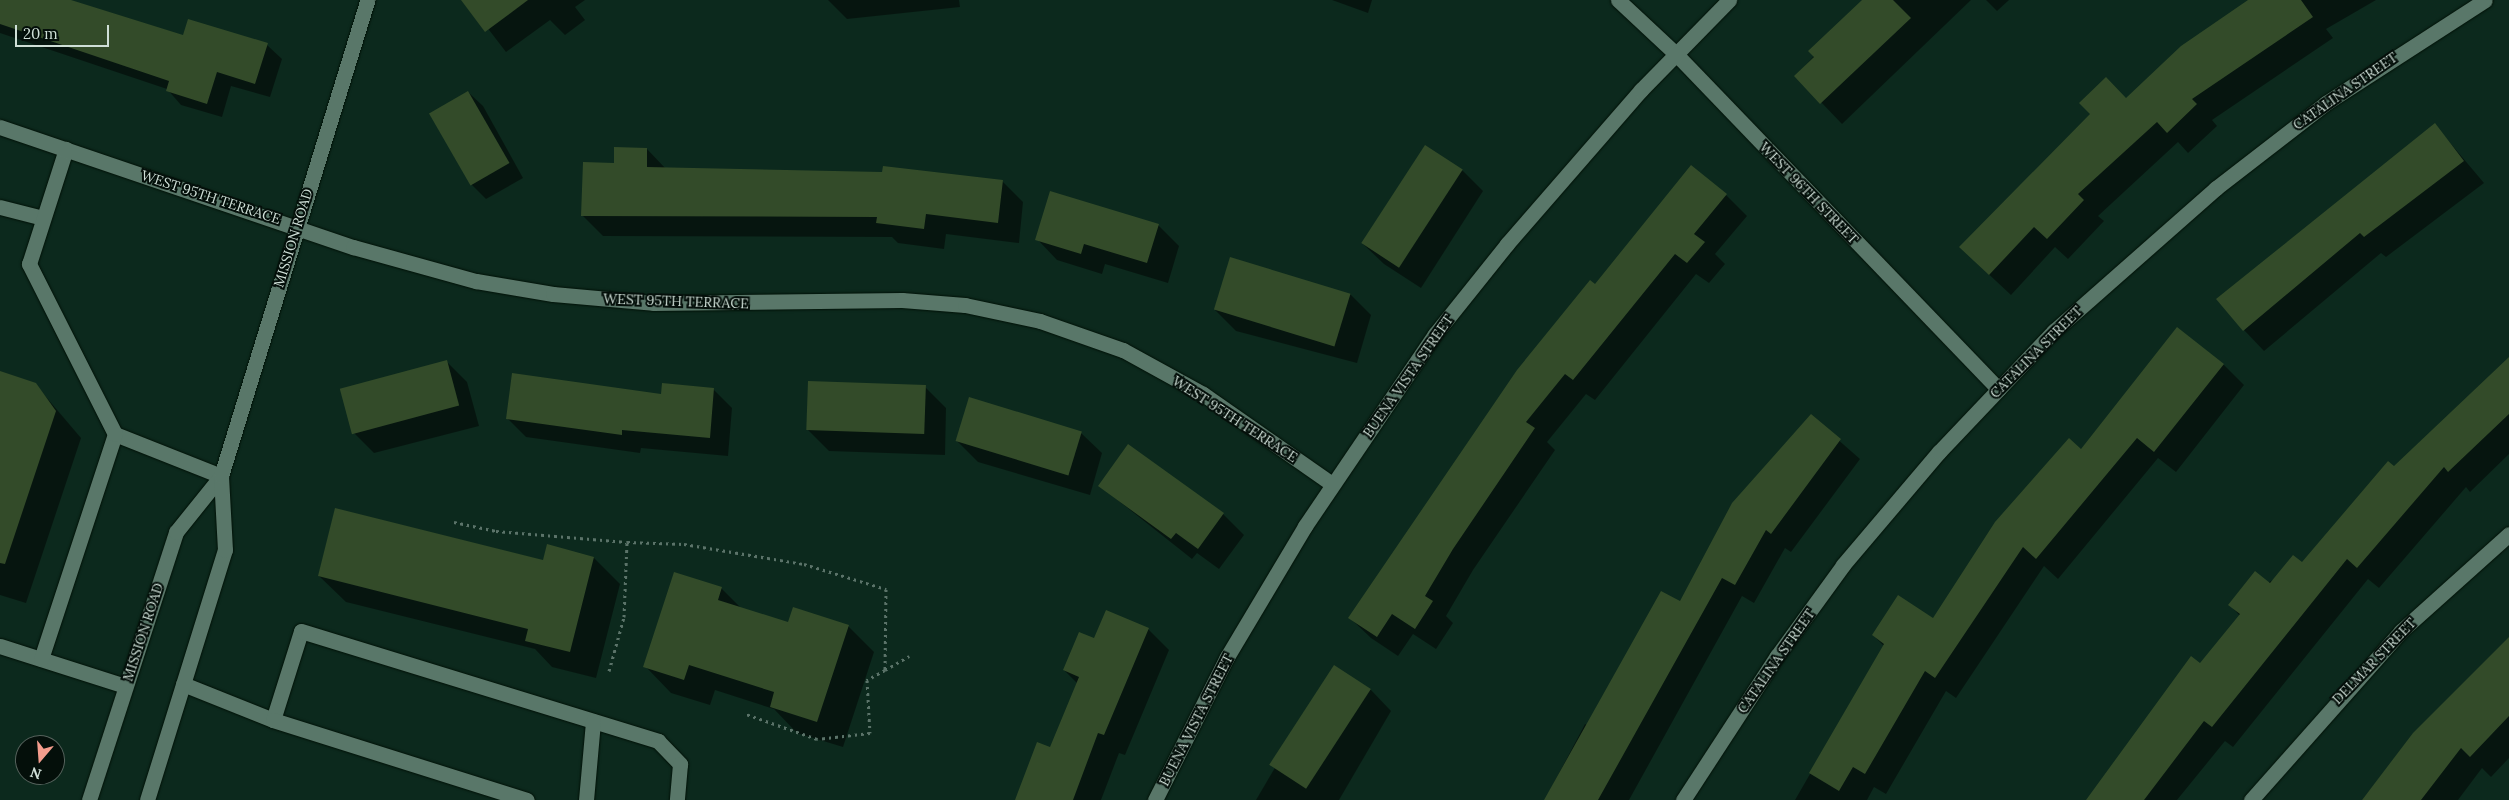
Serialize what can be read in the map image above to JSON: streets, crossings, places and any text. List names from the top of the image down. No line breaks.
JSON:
{"streets":{"street":["CATALINA STREET","WEST 96TH STREET","WEST 95TH TERRACE","MISSION ROAD","BUENA VISTA STREET","DELMAR STREET"]},"crossings":[["CATALINA STREET","WEST 96TH STREET"],["WEST 96TH STREET","BUENA VISTA STREET"],["WEST 95TH TERRACE","MISSION ROAD"],["WEST 95TH TERRACE","BUENA VISTA STREET"]],"scale_bar":"20 m","north":"bottom"}
